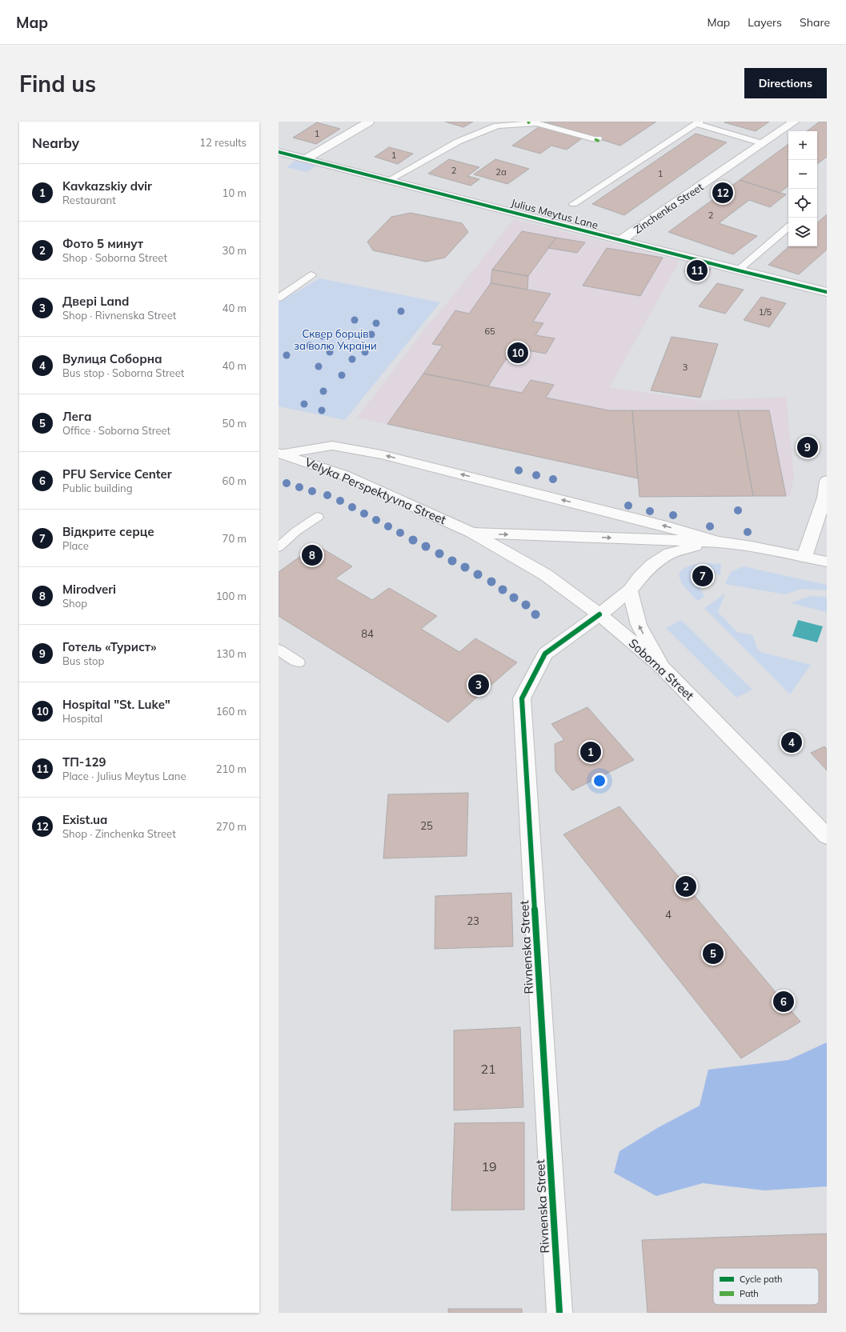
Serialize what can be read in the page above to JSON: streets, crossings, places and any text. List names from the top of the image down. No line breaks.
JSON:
{"streets":{"street":["Zinchenka Street","Julius Meytus Lane","Velyka Perspektyvna Street","Soborna Street","Rivnenska Street"]},"crossings":[["Zinchenka Street","Julius Meytus Lane"],["Velyka Perspektyvna Street","Soborna Street"],["Soborna Street","Rivnenska Street"]],"parks":["Сквер борців за волю України"],"house_numbers":["1","1","2","2а","1","2","1/5","65","3","84","25","4","23","21","19"],"legend":["Cycle path","Path"],"page":{"header":"Map","nav":["Map","Layers","Share"],"buttons":"Directions","title":"Find us","heading":["Nearby","12 results"],"map_buttons":["+","−"],"list":[{"mark":"1","name":"Kavkazskiy dvir","note":"Restaurant","value":"10 m"},{"mark":"2","name":"Фото 5 минут","note":"Shop · Soborna Street","value":"30 m"},{"mark":"3","name":"Двері Land","note":"Shop · Rivnenska Street","value":"40 m"},{"mark":"4","name":"Вулиця Соборна","note":"Bus stop · Soborna Street","value":"40 m"},{"mark":"5","name":"Лега","note":"Office · Soborna Street","value":"50 m"},{"mark":"6","name":"PFU Service Center","note":"Public building","value":"60 m"},{"mark":"7","name":"Відкрите серце","note":"Place","value":"70 m"},{"mark":"8","name":"Mirodveri","note":"Shop","value":"100 m"},{"mark":"9","name":"Готель «Турист»","note":"Bus stop","value":"130 m"},{"mark":"10","name":"Hospital \"St. Luke\"","note":"Hospital","value":"160 m"},{"mark":"11","name":"ТП-129","note":"Place · Julius Meytus Lane","value":"210 m"},{"mark":"12","name":"Exist.ua","note":"Shop · Zinchenka Street","value":"270 m"}],"pins":["12","11","10","9","8","7","3","4","1","2","5","6"]}}
